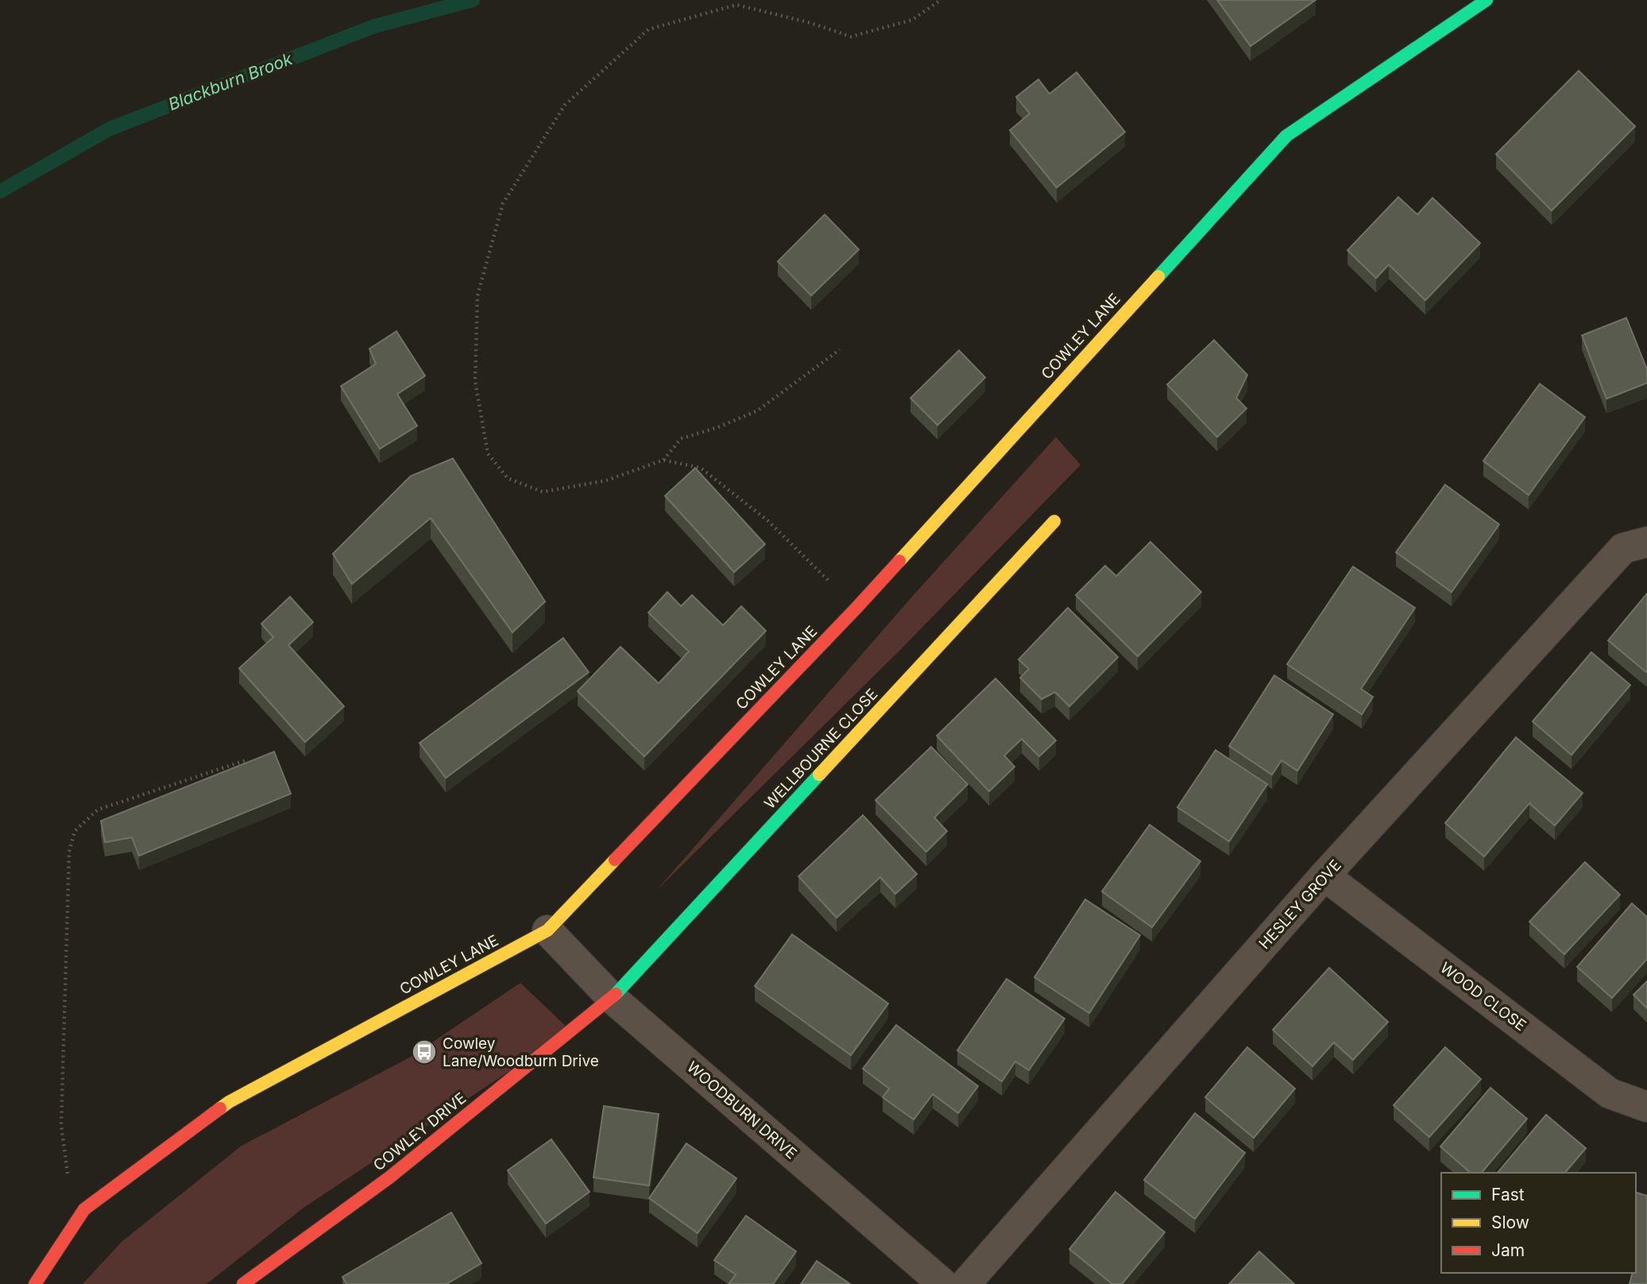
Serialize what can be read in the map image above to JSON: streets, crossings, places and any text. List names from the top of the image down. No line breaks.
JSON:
{"streets":{"main road":["COWLEY LANE","WELLBOURNE CLOSE","COWLEY DRIVE"],"street":["HESLEY GROVE","WOOD CLOSE","WOODBURN DRIVE"]},"crossings":[["COWLEY LANE","WOODBURN DRIVE"],["WELLBOURNE CLOSE","WOODBURN DRIVE"],["WELLBOURNE CLOSE","COWLEY DRIVE"],["HESLEY GROVE","WOOD CLOSE"],["WOODBURN DRIVE","COWLEY DRIVE"]],"water":["Blackburn Brook"],"places":{"bus stop":["Cowley Lane/Woodburn Drive"]},"legend":["Fast","Slow","Jam"]}
